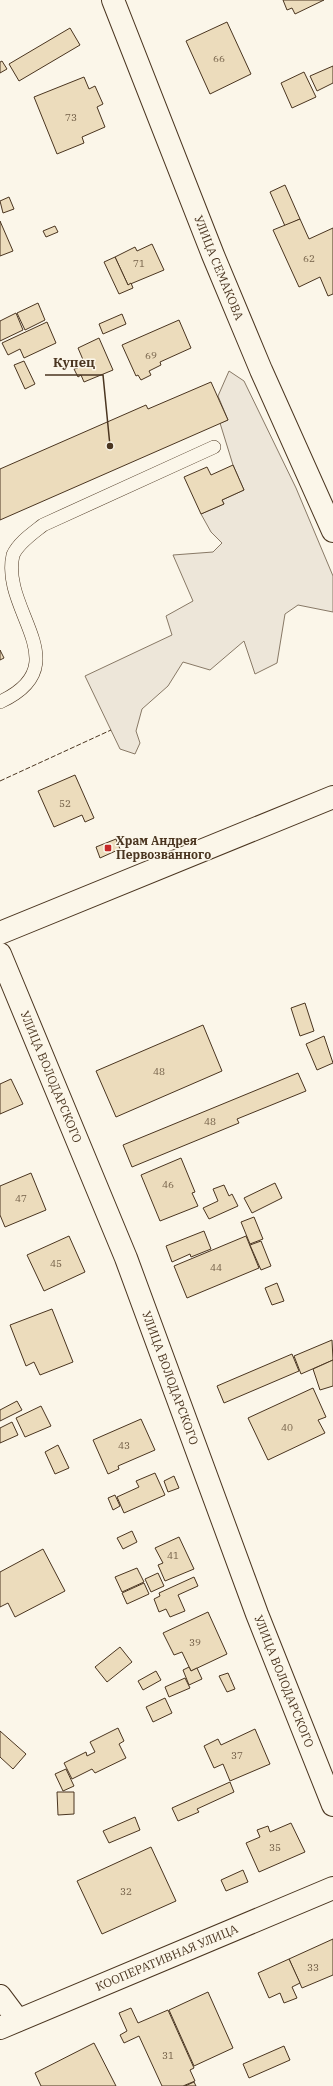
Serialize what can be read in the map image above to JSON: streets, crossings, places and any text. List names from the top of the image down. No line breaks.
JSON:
{"streets":{"street":["УЛИЦА СЕМАКОВА","УЛИЦА ВОЛОДАРСКОГО","КООПЕРАТИВНАЯ УЛИЦА"]},"places":{"other":["Купец"],"transit":["Храм Андрея Первозванного"]},"house_numbers":["66","73","62","71","69","52","48","48","46","47","45","44","40","43","41","39","37","35","32","33","31"]}
